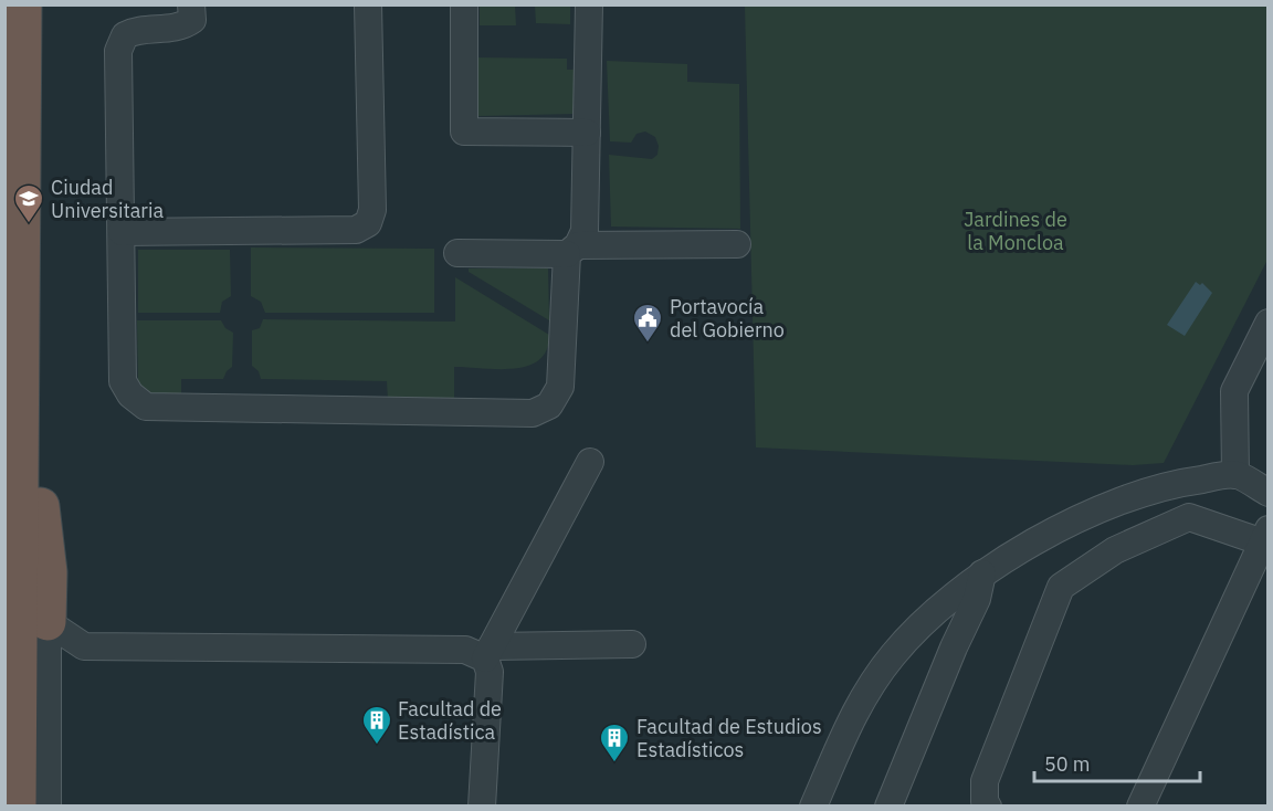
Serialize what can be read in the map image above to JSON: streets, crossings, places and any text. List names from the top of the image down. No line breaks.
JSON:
{"parks":["Jardines de la Moncloa"],"places":{"school or university":["Ciudad Universitaria"],"public building":["Portavocía del Gobierno"],"building":["Facultad de Estadística","Facultad de Estudios Estadísticos"]},"scale_bar":"50 m"}
